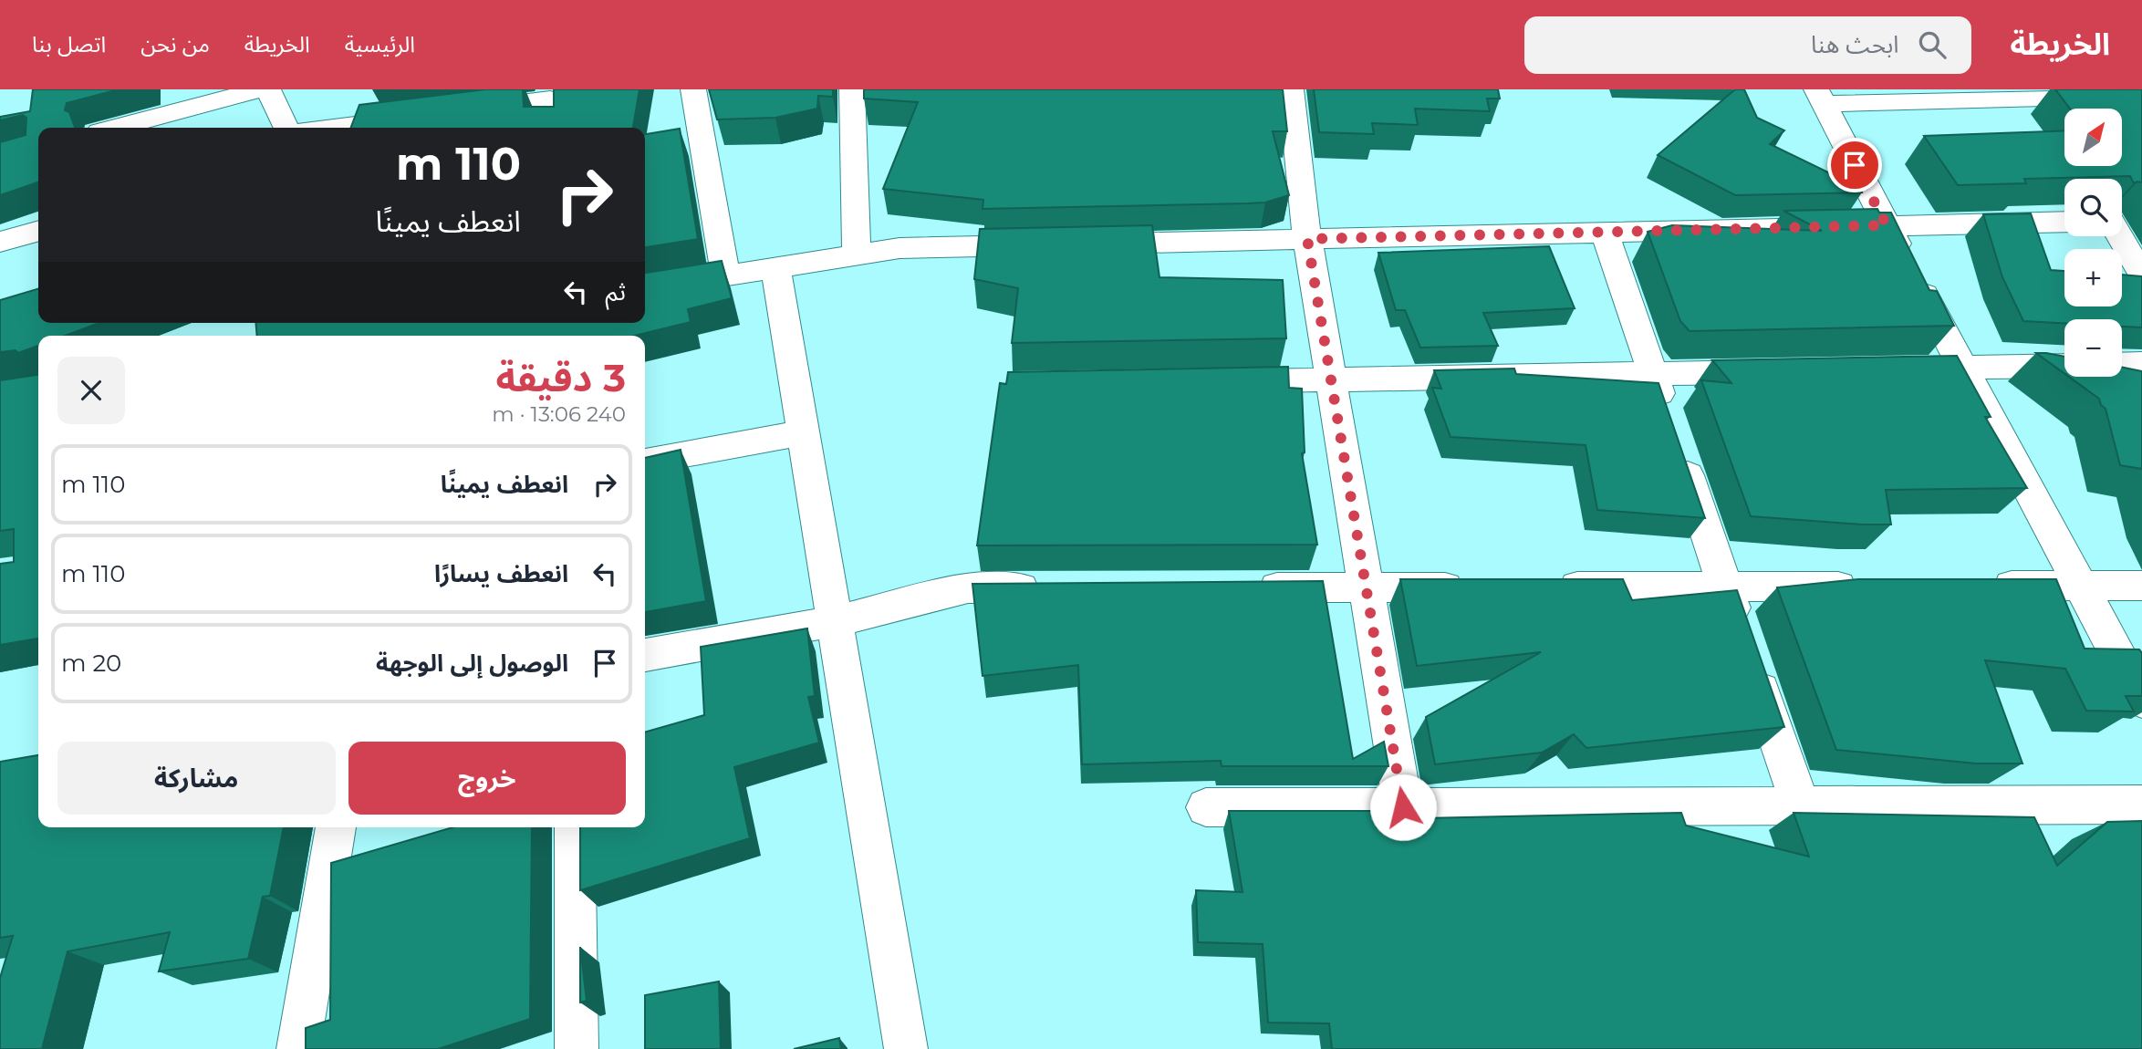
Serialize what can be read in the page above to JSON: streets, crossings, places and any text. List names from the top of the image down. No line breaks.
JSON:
{"north":"top right","page":{"header":"الخريطة","search":"ابحث هنا","nav":["الرئيسية","الخريطة","من نحن","اتصل بنا"],"map_buttons":["+","−"],"turn":["110 m","انعطف يمينًا"],"then":"ثم","heading":["3 دقيقة","240 m · 13:06"],"list":[{"name":"انعطف يمينًا","value":"110 m"},{"name":"انعطف يسارًا","value":"110 m"},{"name":"الوصول إلى الوجهة","value":"20 m"}],"buttons":["خروج","مشاركة"]}}
